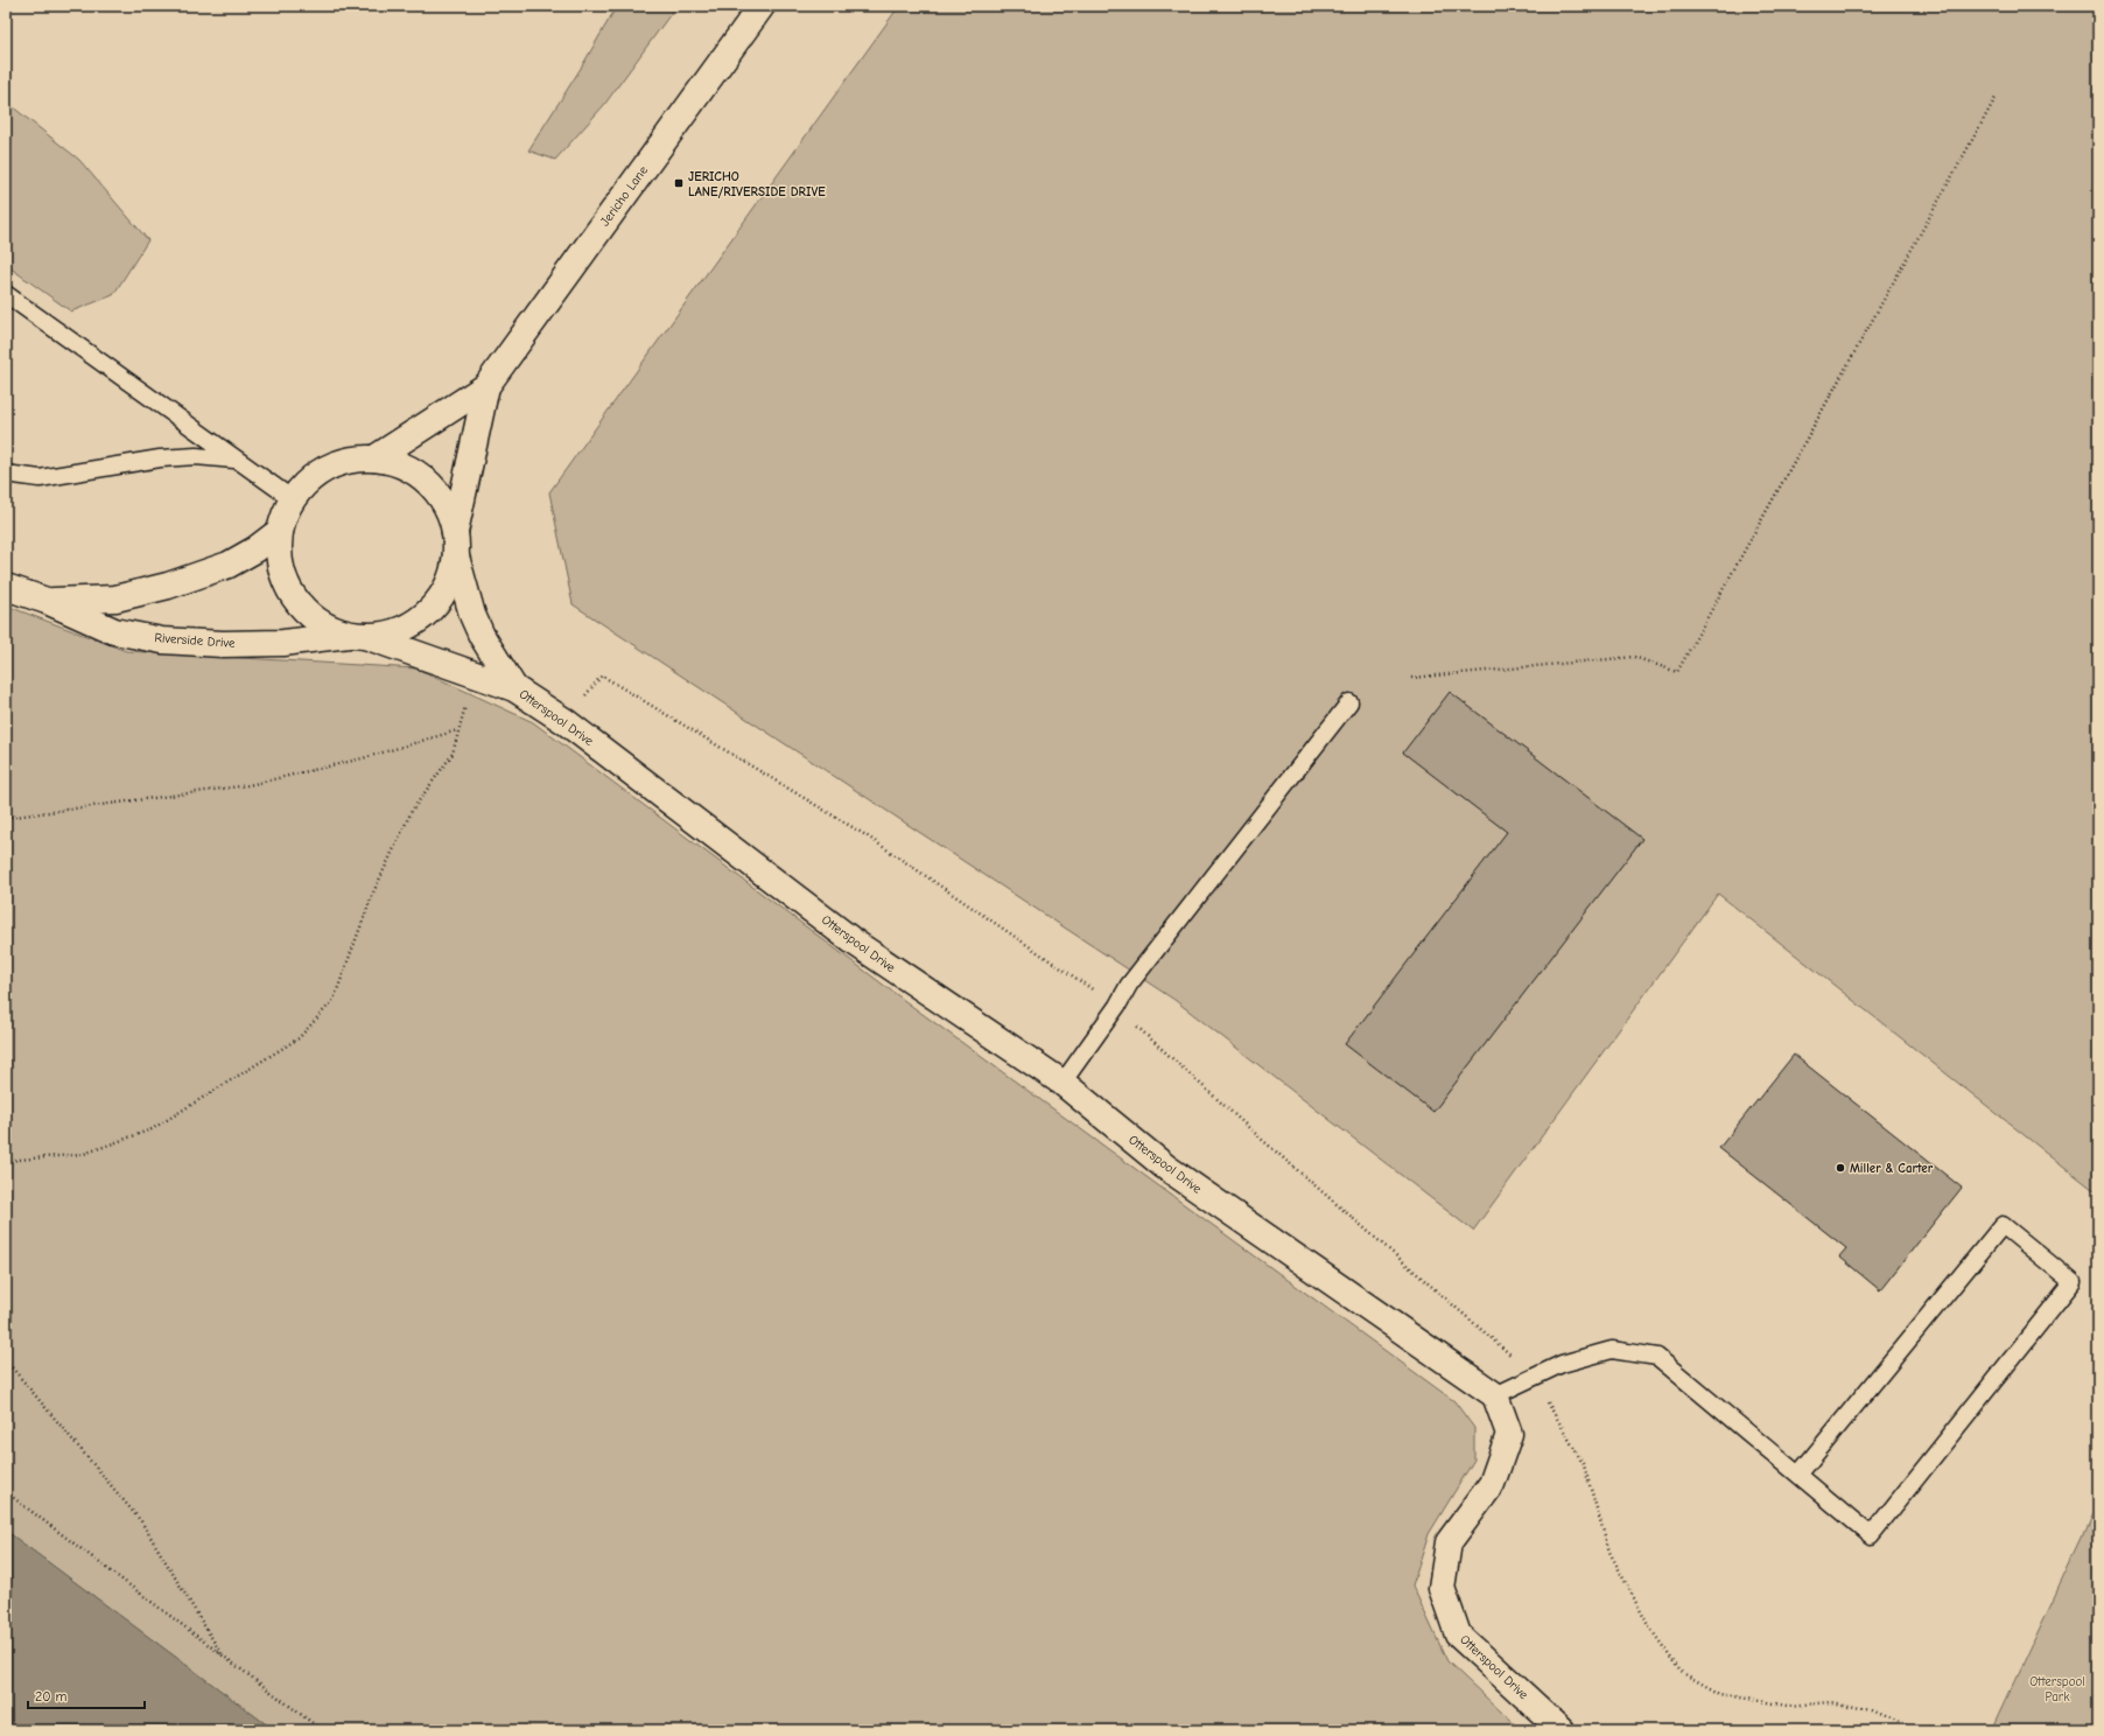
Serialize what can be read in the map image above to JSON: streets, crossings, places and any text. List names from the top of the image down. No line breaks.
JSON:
{"streets":{"street":["Jericho Lane","Riverside Drive","Otterspool Drive"]},"crossings":[["Jericho Lane","Riverside Drive"],["Jericho Lane","Otterspool Drive"],["Riverside Drive","Otterspool Drive"]],"parks":["Otterspool Park"],"places":{"transit":["JERICHO LANE/RIVERSIDE DRIVE"],"other":["Miller & Carter"]},"scale_bar":"20 m"}
